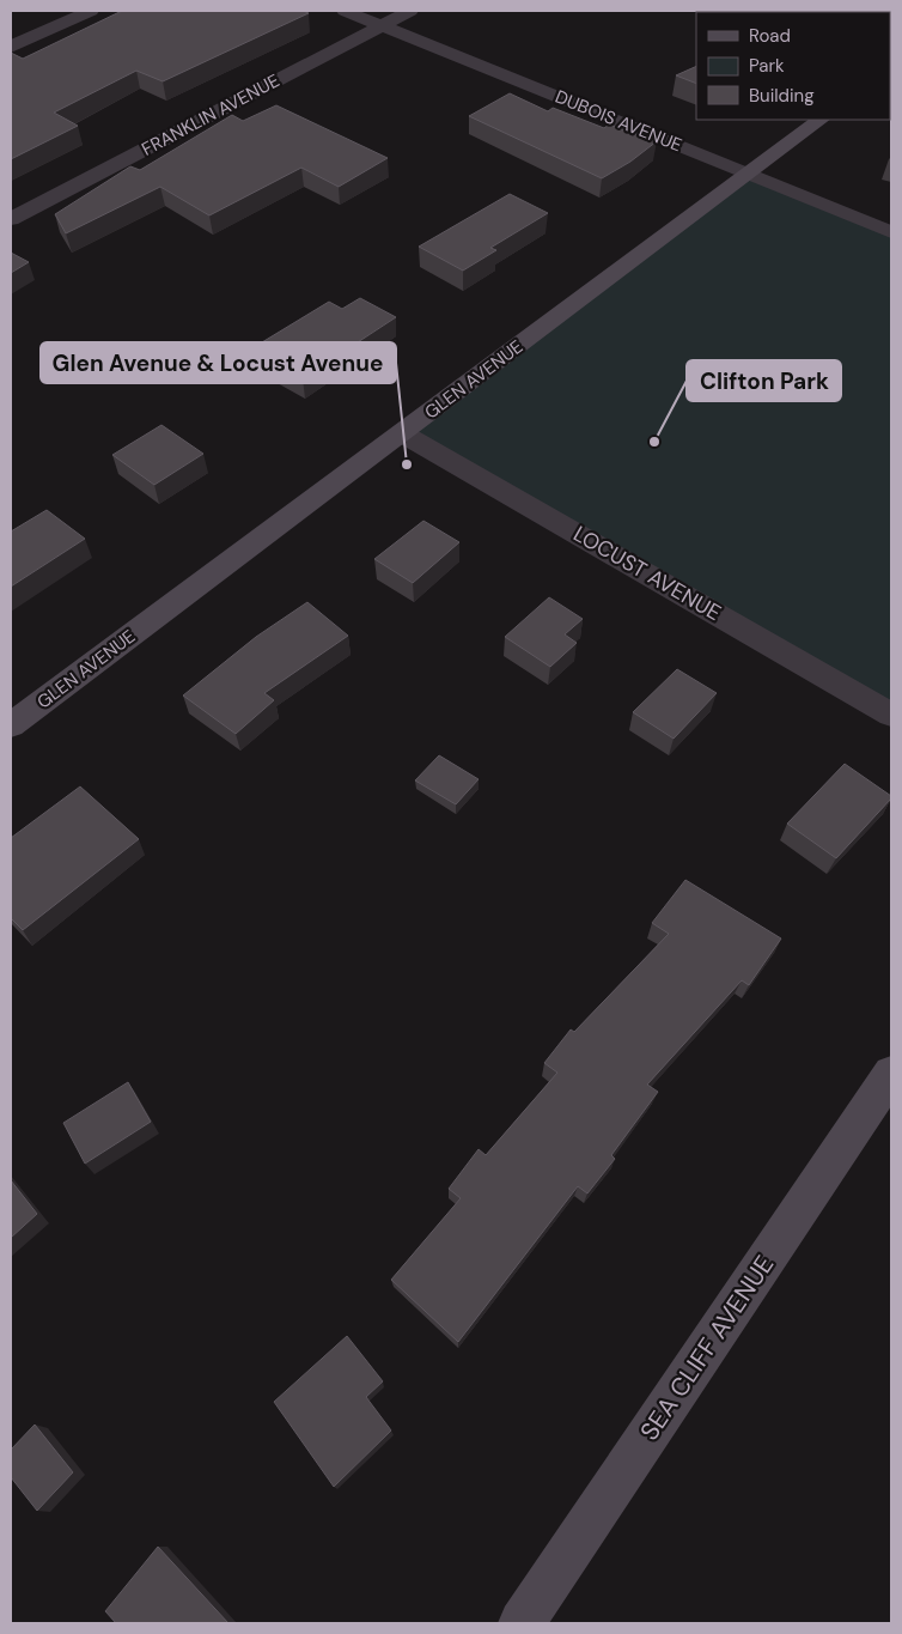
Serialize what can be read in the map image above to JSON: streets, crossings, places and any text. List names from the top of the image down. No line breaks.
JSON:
{"streets":{"street":["FRANKLIN AVENUE","DUBOIS AVENUE","GLEN AVENUE","LOCUST AVENUE","SEA CLIFF AVENUE"]},"crossings":[["FRANKLIN AVENUE","DUBOIS AVENUE"],["DUBOIS AVENUE","GLEN AVENUE"],["GLEN AVENUE","LOCUST AVENUE"]],"places":["Clifton Park","Glen Avenue & Locust Avenue"],"legend":["Road","Park","Building"]}
